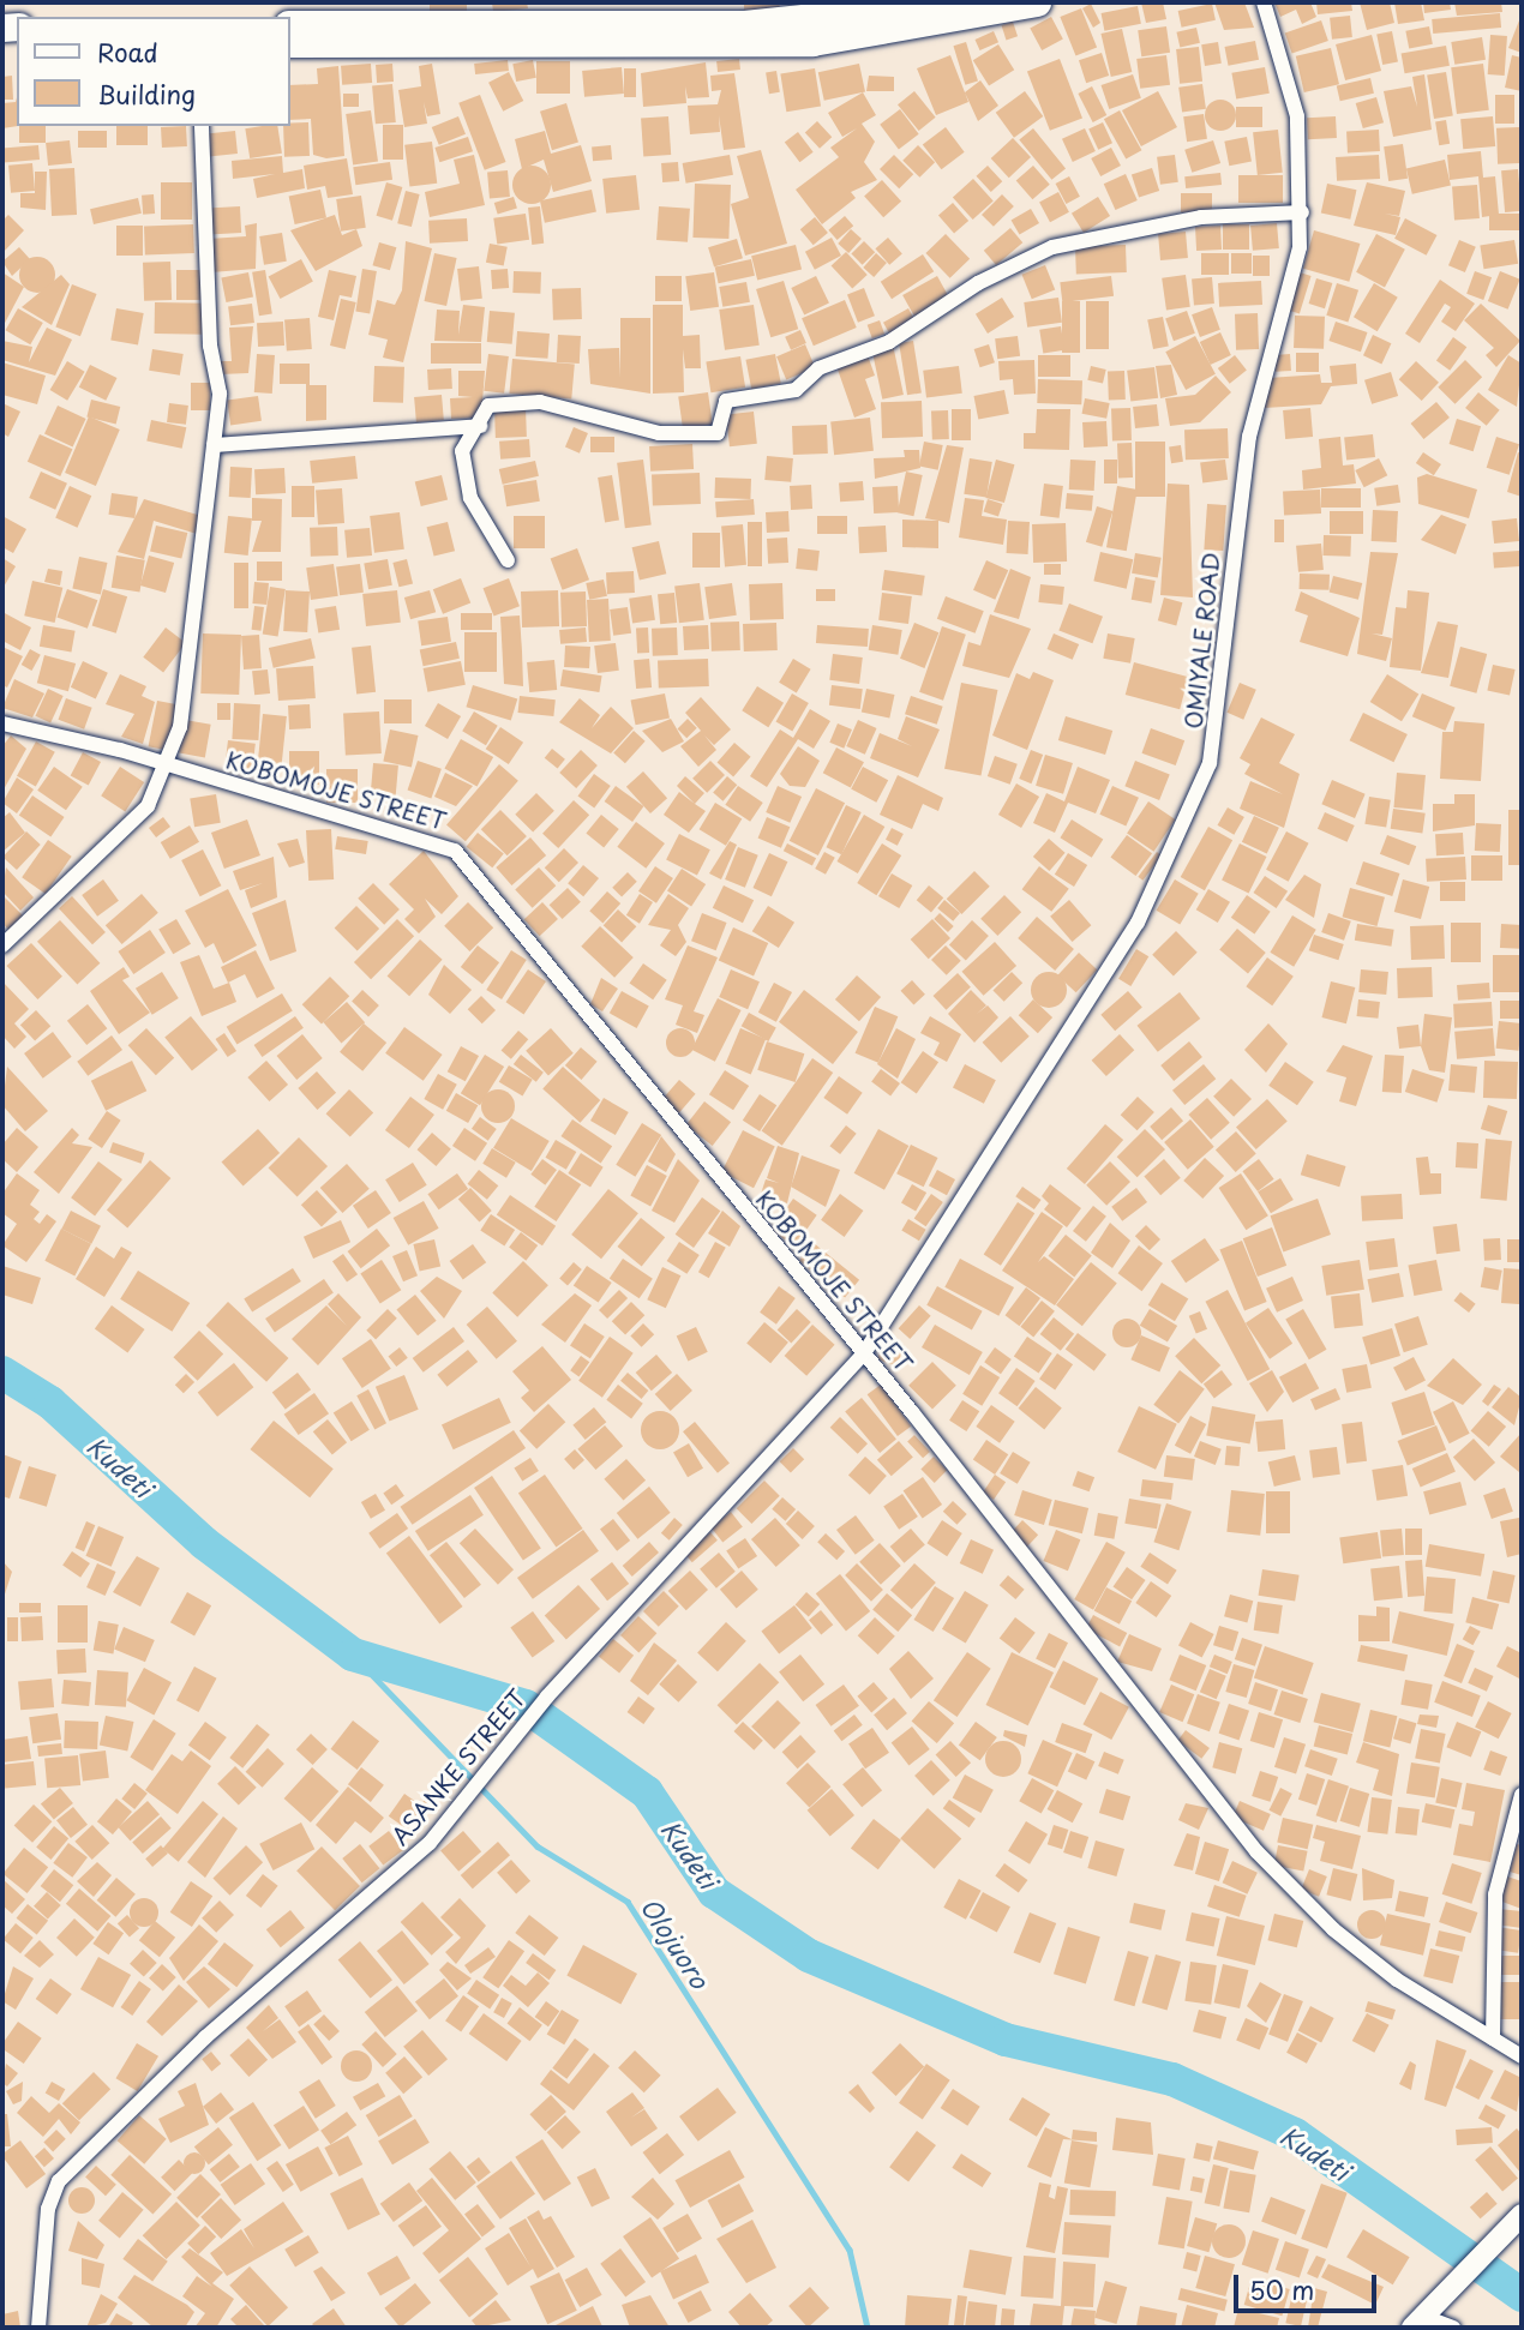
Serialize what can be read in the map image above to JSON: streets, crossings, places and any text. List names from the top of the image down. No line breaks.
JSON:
{"streets":{"street":["OMIYALE ROAD","KOBOMOJE STREET","ASANKE STREET"]},"crossings":[["OMIYALE ROAD","KOBOMOJE STREET"],["OMIYALE ROAD","ASANKE STREET"],["KOBOMOJE STREET","ASANKE STREET"]],"water":["Kudeti","Olojuoro"],"legend":["Road","Building"],"scale_bar":"50 m"}
